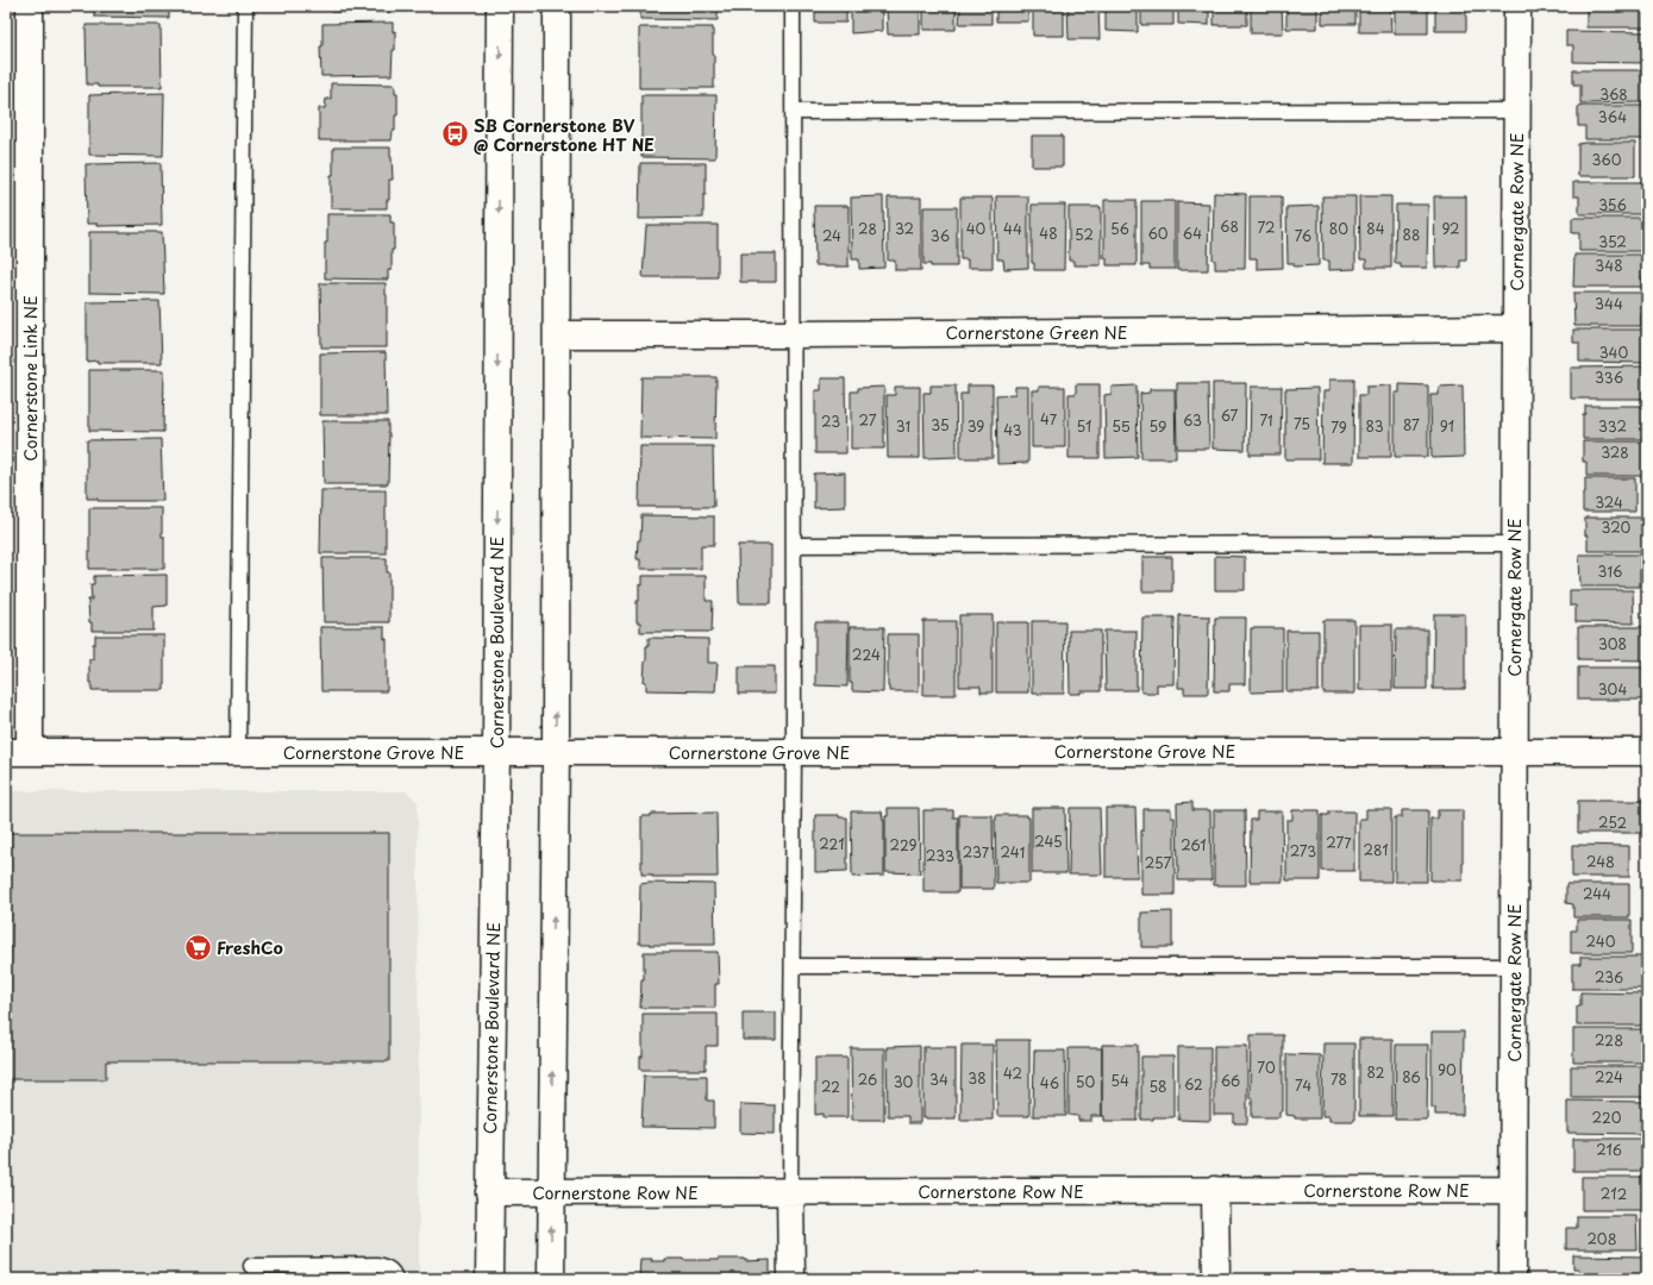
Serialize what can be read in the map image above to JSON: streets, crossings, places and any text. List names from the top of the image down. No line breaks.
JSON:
{"streets":{"street":["Cornergate Row NE","Cornerstone Green NE","Cornerstone Link NE","Cornerstone Boulevard NE","Cornerstone Grove NE","Cornerstone Row NE"]},"crossings":[["Cornergate Row NE","Cornerstone Green NE"],["Cornergate Row NE","Cornerstone Grove NE"],["Cornergate Row NE","Cornerstone Row NE"],["Cornerstone Link NE","Cornerstone Grove NE"],["Cornerstone Boulevard NE","Cornerstone Grove NE"],["Cornerstone Boulevard NE","Cornerstone Row NE"]],"places":{"bus stop":["SB Cornerstone BV @ Cornerstone HT NE"],"supermarket":["FreshCo"]},"house_numbers":["368","364","360","356","68","72","28","32","40","44","56","80","84","92","48","60","64","52","88","24","36","76","352","348","344","340","336","67","47","27","63","71","23","75","35","87","31","39","51","55","59","83","91","332","79","43","328","324","320","316","308","224","304","252","245","277","221","229","261","281","273","237","241","233","248","257","244","240","236","228","70","90","82","42","86","224","38","26","34","78","54","66","30","50","46","62","74","22","58","220","216","212","208"]}
